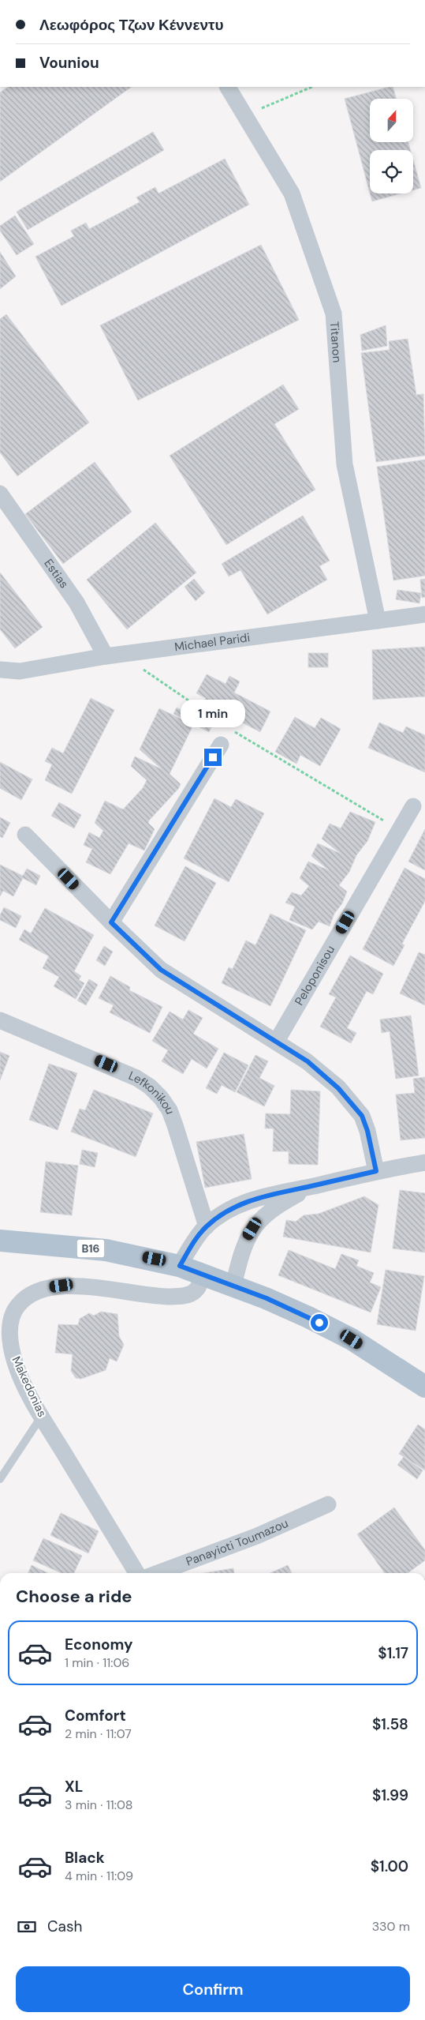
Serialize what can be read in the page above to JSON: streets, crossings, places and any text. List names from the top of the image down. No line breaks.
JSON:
{"streets":{"main road":["B16"],"street":["Titanon","Estias","Michael Paridi","Peloponisou","Lefkonikou","Makedonias","Panayioti Toumazou"]},"crossings":[["Titanon","Michael Paridi"],["Estias","Michael Paridi"],["B16","Makedonias"]],"north":"top","page":{"banner":["Λεωφόρος Τζων Κέννεντυ","Vouniou"],"bubble":"1 min","heading":"Choose a ride","list":[{"name":"Economy","note":"1 min · 11:06","value":"$1.17"},{"name":"Comfort","note":"2 min · 11:07","value":"$1.58"},{"name":"XL","note":"3 min · 11:08","value":"$1.99"},{"name":"Black","note":"4 min · 11:09","value":"$1.00"}],"pay":["Cash","330 m"],"buttons":"Confirm"}}
